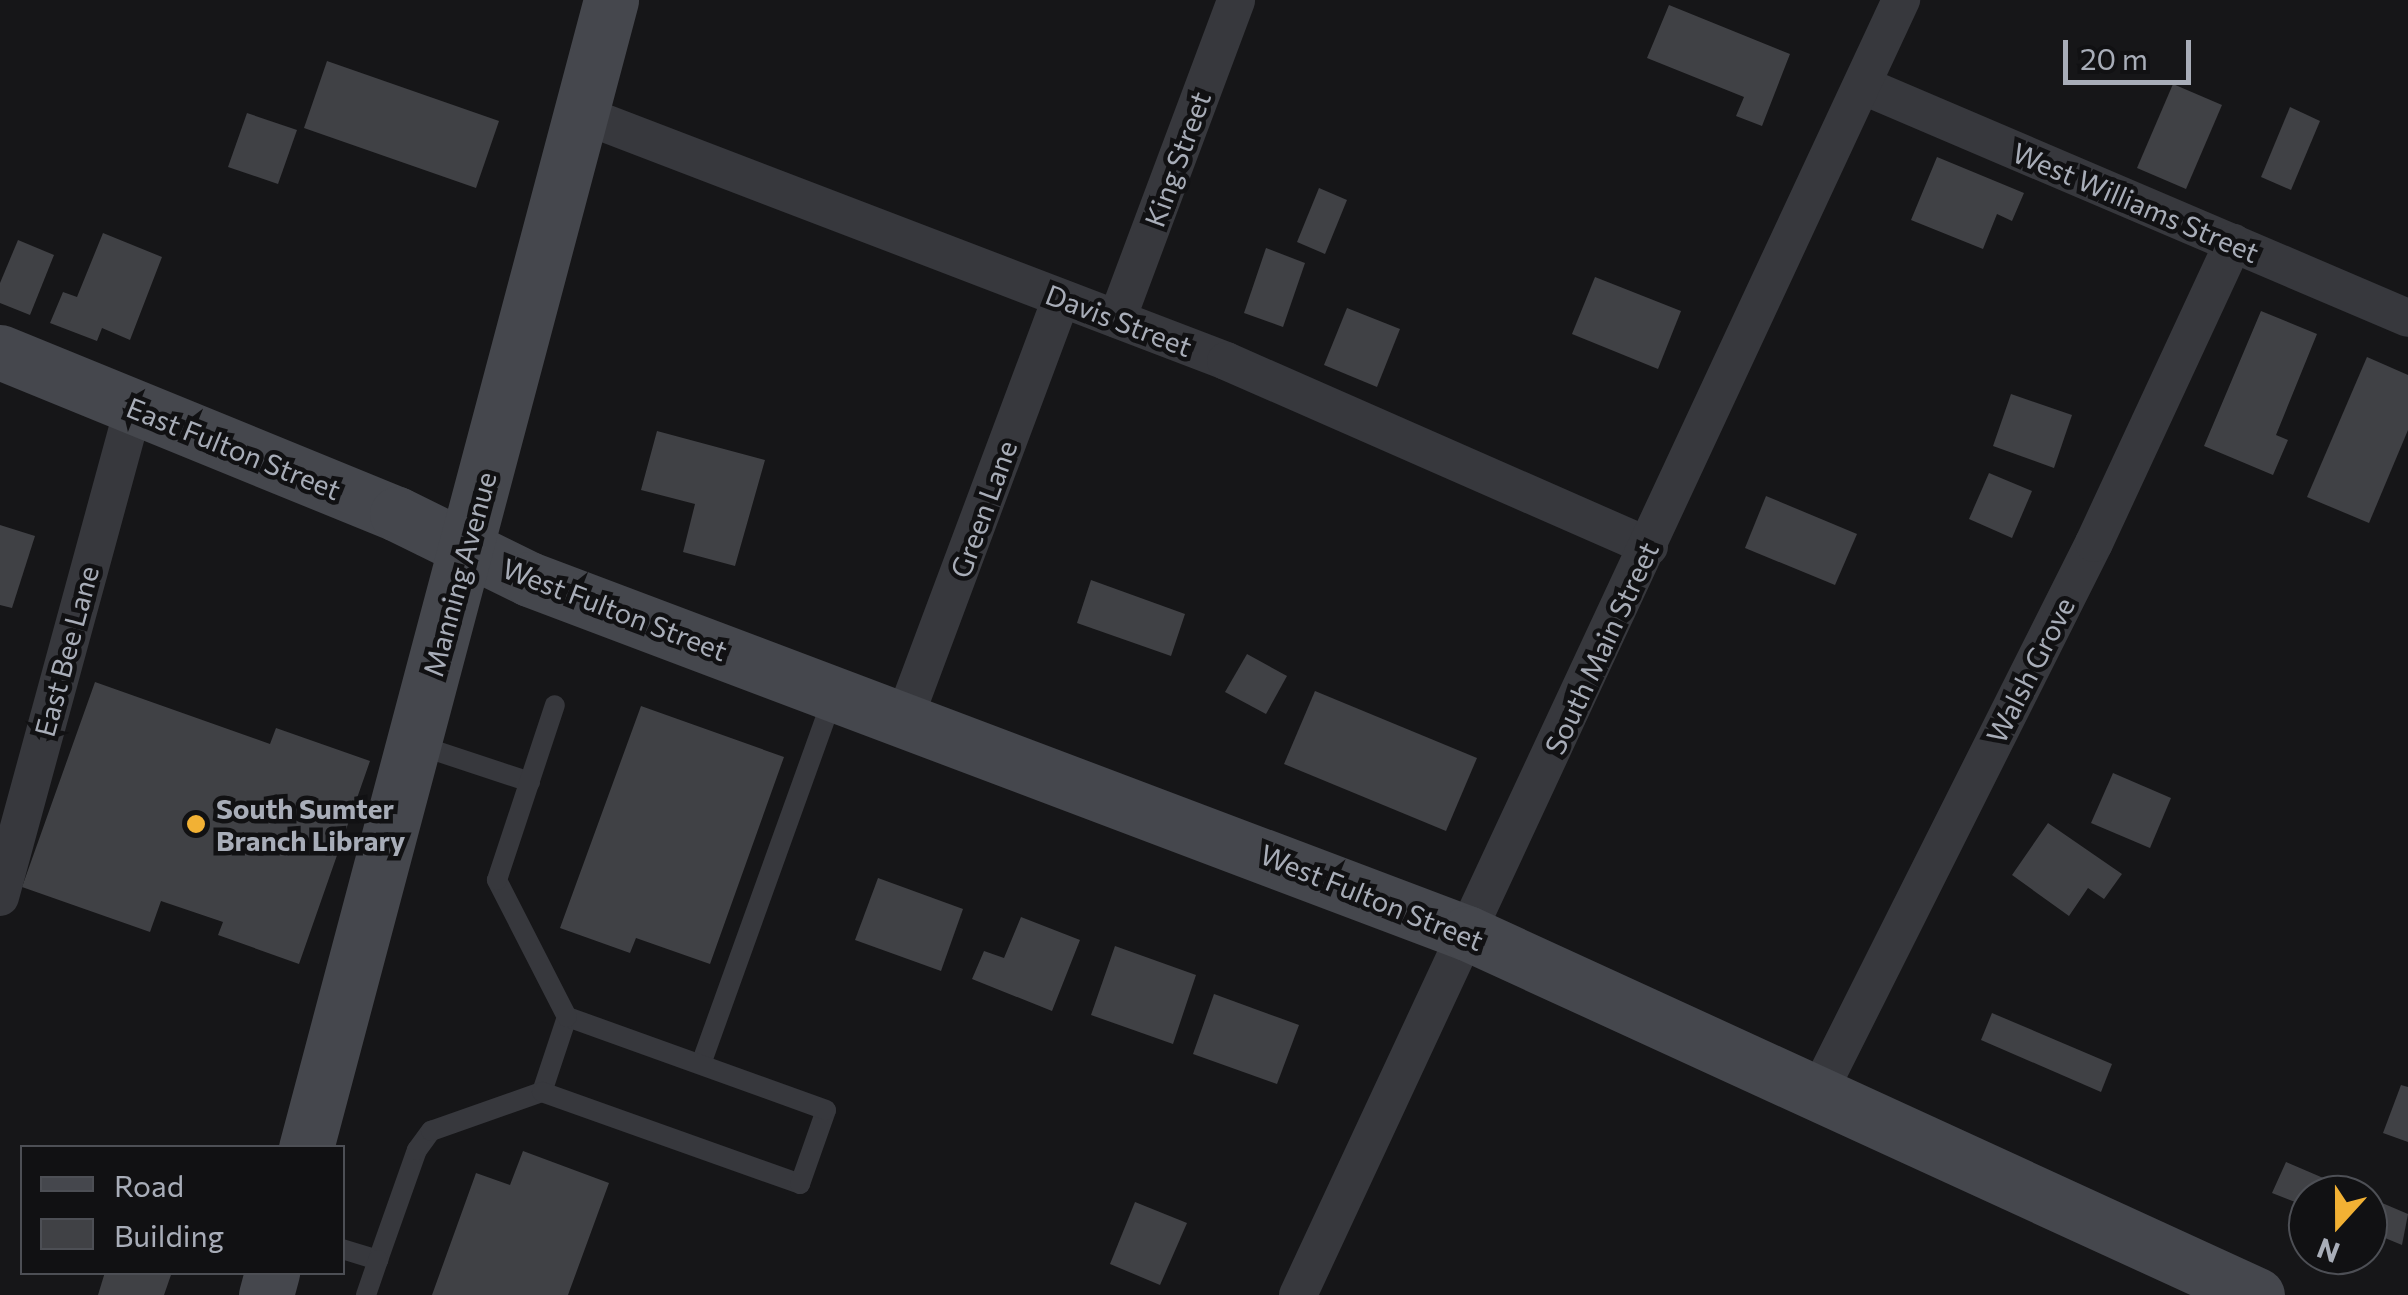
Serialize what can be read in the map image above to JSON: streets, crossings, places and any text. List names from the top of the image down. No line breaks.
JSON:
{"streets":{"street":["King Street","West Williams Street","Davis Street","East Fulton Street","Green Lane","Manning Avenue","West Fulton Street","South Main Street","East Bee Lane","Walsh Grove"]},"crossings":[["King Street","Davis Street"],["West Williams Street","South Main Street"],["West Williams Street","Walsh Grove"],["Davis Street","Green Lane"],["Davis Street","Manning Avenue"],["Davis Street","South Main Street"],["East Fulton Street","Manning Avenue"],["East Fulton Street","West Fulton Street"],["East Fulton Street","East Bee Lane"],["Green Lane","West Fulton Street"],["Manning Avenue","West Fulton Street"],["West Fulton Street","South Main Street"],["West Fulton Street","Walsh Grove"]],"places":["South Sumter Branch Library"],"legend":["Road","Building"],"scale_bar":"20 m","north":"bottom"}
